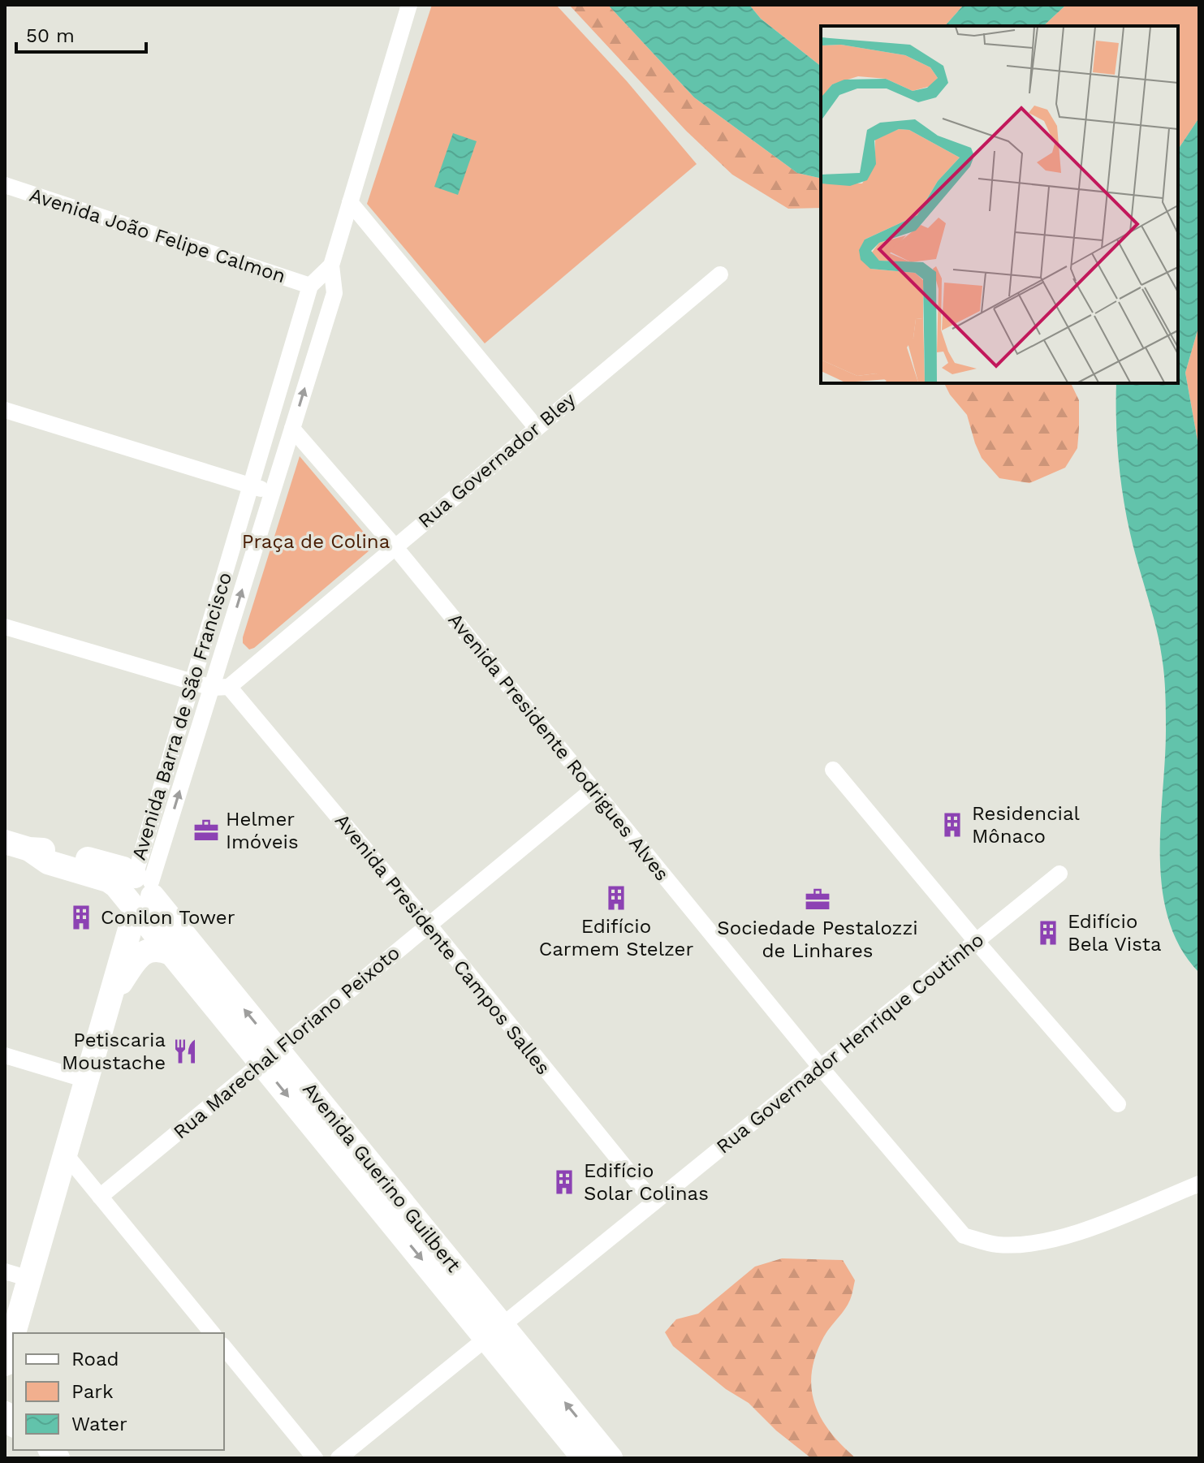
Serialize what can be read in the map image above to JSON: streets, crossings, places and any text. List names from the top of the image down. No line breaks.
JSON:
{"streets":{"main road":["Avenida Barra de São Francisco","Avenida Guerino Guilbert"],"street":["Avenida João Felipe Calmon","Rua Governador Bley","Avenida Presidente Rodrigues Alves","Avenida Presidente Campos Salles","Rua Marechal Floriano Peixoto","Rua Governador Henrique Coutinho"]},"crossings":[["Avenida João Felipe Calmon","Avenida Barra de São Francisco"],["Rua Governador Bley","Avenida Presidente Rodrigues Alves"],["Rua Governador Bley","Avenida Presidente Campos Salles"],["Avenida Barra de São Francisco","Avenida Presidente Rodrigues Alves"],["Avenida Barra de São Francisco","Avenida Guerino Guilbert"],["Avenida Presidente Rodrigues Alves","Rua Marechal Floriano Peixoto"],["Avenida Presidente Rodrigues Alves","Rua Governador Henrique Coutinho"],["Avenida Presidente Campos Salles","Rua Marechal Floriano Peixoto"],["Avenida Presidente Campos Salles","Rua Governador Henrique Coutinho"],["Rua Marechal Floriano Peixoto","Avenida Guerino Guilbert"],["Rua Governador Henrique Coutinho","Avenida Guerino Guilbert"]],"parks":["Praça de Colina"],"places":{"building":["Residencial Mônaco","Edifício Carmem Stelzer","Conilon Tower","Edifício Bela Vista","Edifício Solar Colinas"],"office":["Helmer Imóveis","Sociedade Pestalozzi de Linhares"],"restaurant":["Petiscaria Moustache"]},"legend":["Road","Park","Water"],"scale_bar":"50 m"}
